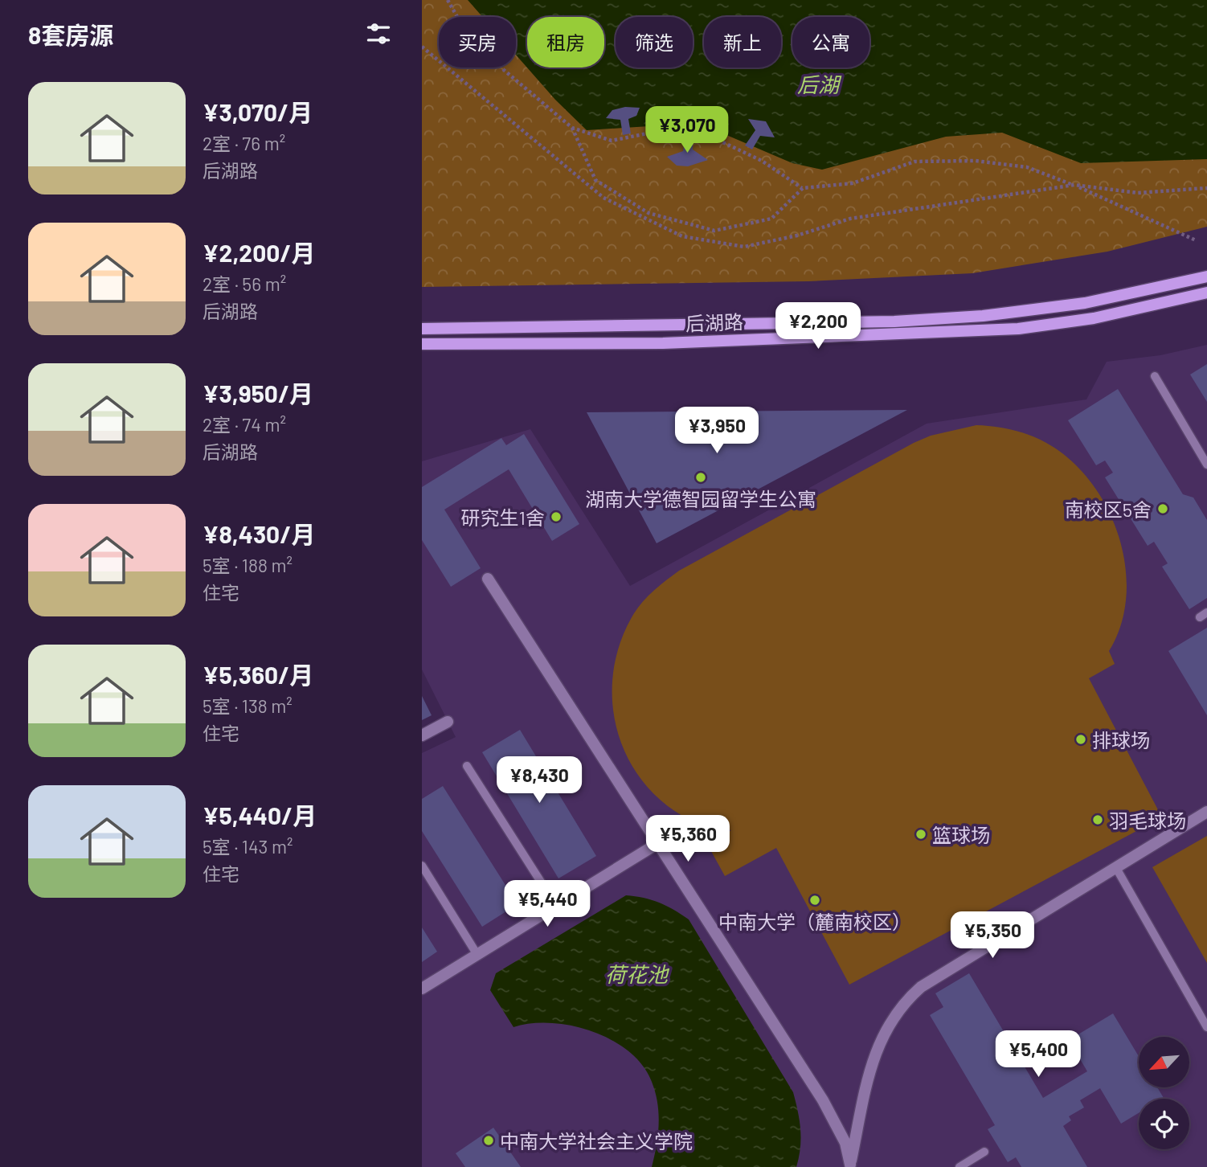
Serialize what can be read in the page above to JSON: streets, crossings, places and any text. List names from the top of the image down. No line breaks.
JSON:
{"streets":{"main road":["后湖路"]},"water":["后湖","荷花池"],"places":["湖南大学德智园留学生公寓","南校区5舍","研究生1舍","排球场","羽毛球场","篮球场","中南大学（麓南校区）","中南大学社会主义学院"],"north":"bottom left","page":{"heading":"8套房源","chip":["买房","租房","筛选","新上","公寓"],"list":[{"name":"¥3,070/月","note":"2室 · 76 m² · 后湖路"},{"name":"¥2,200/月","note":"2室 · 56 m² · 后湖路"},{"name":"¥3,950/月","note":"2室 · 74 m² · 后湖路"},{"name":"¥8,430/月","note":"5室 · 188 m² · 住宅"},{"name":"¥5,360/月","note":"5室 · 138 m² · 住宅"},{"name":"¥5,440/月","note":"5室 · 143 m² · 住宅"}],"price":["¥3,070","¥2,200","¥3,950","¥8,430","¥5,360","¥5,440","¥5,350","¥5,400"]}}
